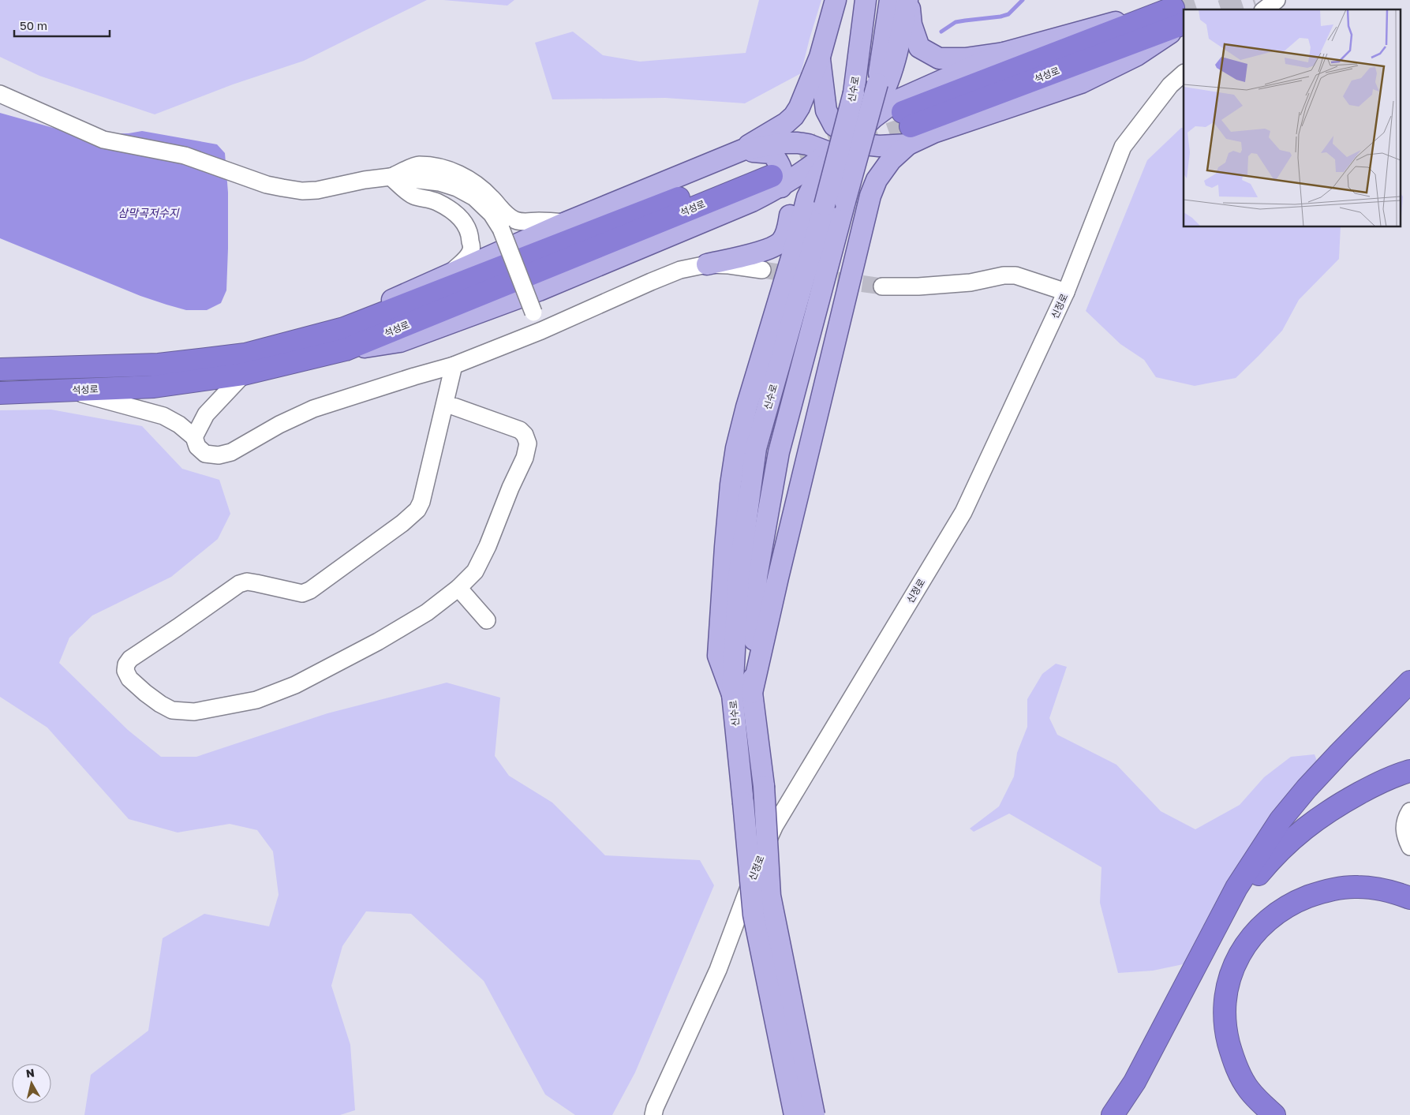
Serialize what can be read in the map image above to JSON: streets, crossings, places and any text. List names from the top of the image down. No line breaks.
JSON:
{"streets":{"highway":["석성로"],"main road":["신수로"],"street":["신정로"]},"water":["삼막곡저수지"],"scale_bar":"50 m","north":"top"}
